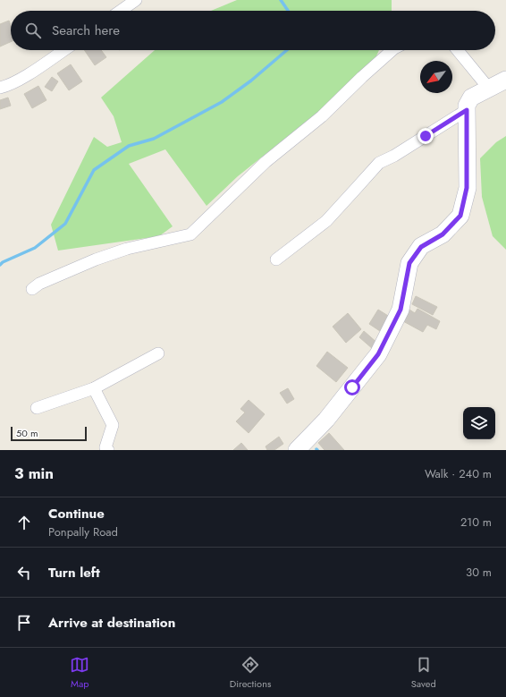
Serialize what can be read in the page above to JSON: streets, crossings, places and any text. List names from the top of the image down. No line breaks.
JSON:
{"scale_bar":"50 m","north":"bottom left","page":{"search":"Search here","scale":"50 m","heading":["3 min","Walk · 240 m"],"list":[["Continue","Ponpally Road","210 m"],["Turn left","30 m"],"Arrive at destination"],"nav":["Map","Directions","Saved"]}}
